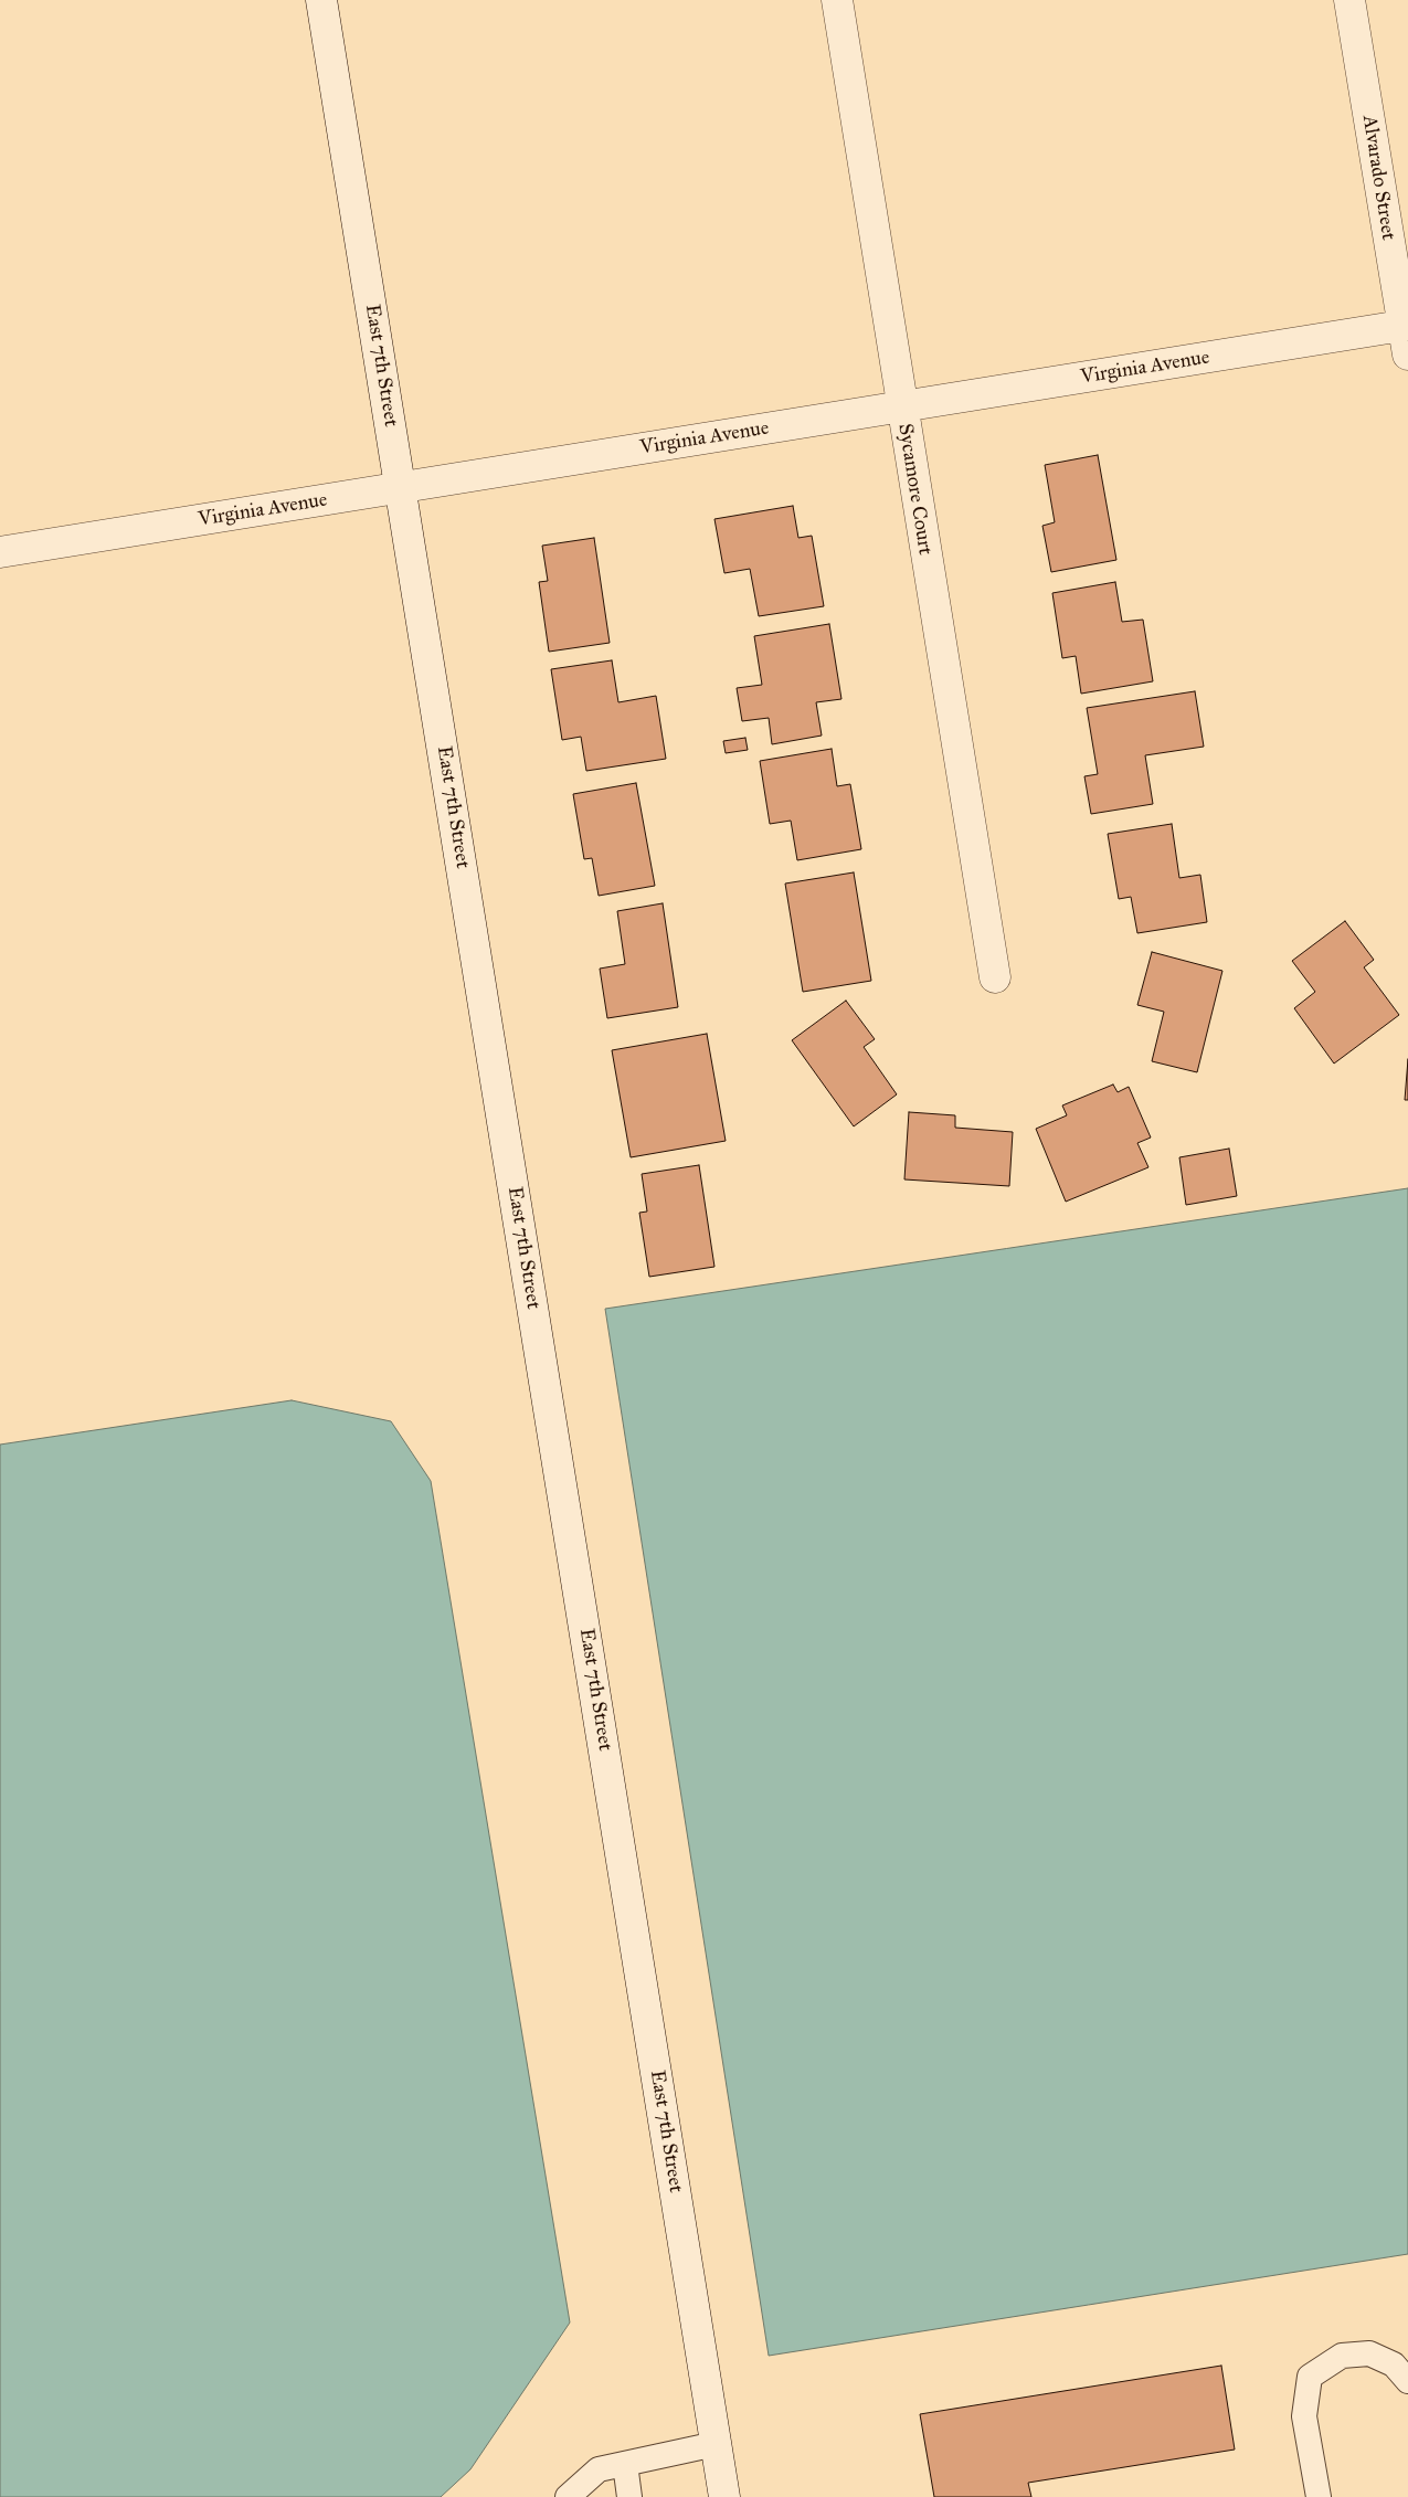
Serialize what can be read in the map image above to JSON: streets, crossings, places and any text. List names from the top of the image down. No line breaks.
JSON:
{"streets":{"street":["Alvarado Street","East 7th Street","Virginia Avenue","Sycamore Court"]},"crossings":[["Alvarado Street","Virginia Avenue"],["East 7th Street","Virginia Avenue"],["Virginia Avenue","Sycamore Court"]]}
